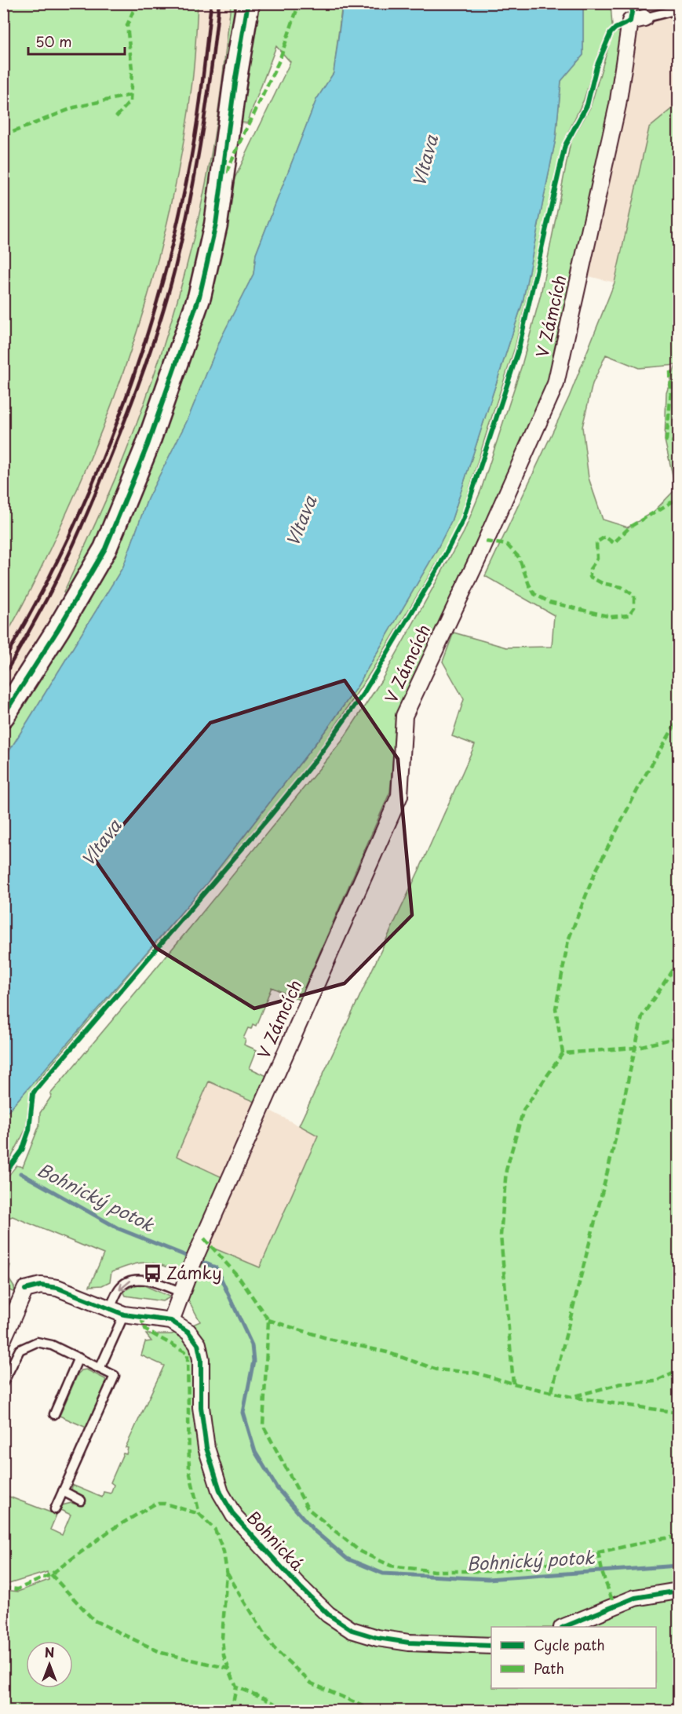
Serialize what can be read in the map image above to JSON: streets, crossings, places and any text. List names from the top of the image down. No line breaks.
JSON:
{"streets":{"street":["V Zámcích","Bohnická"]},"crossings":[["V Zámcích","Bohnická"]],"water":["Vltava","Bohnický potok"],"places":{"bus stop":["Zámky"]},"legend":["Cycle path","Path"],"scale_bar":"50 m","north":"top"}
